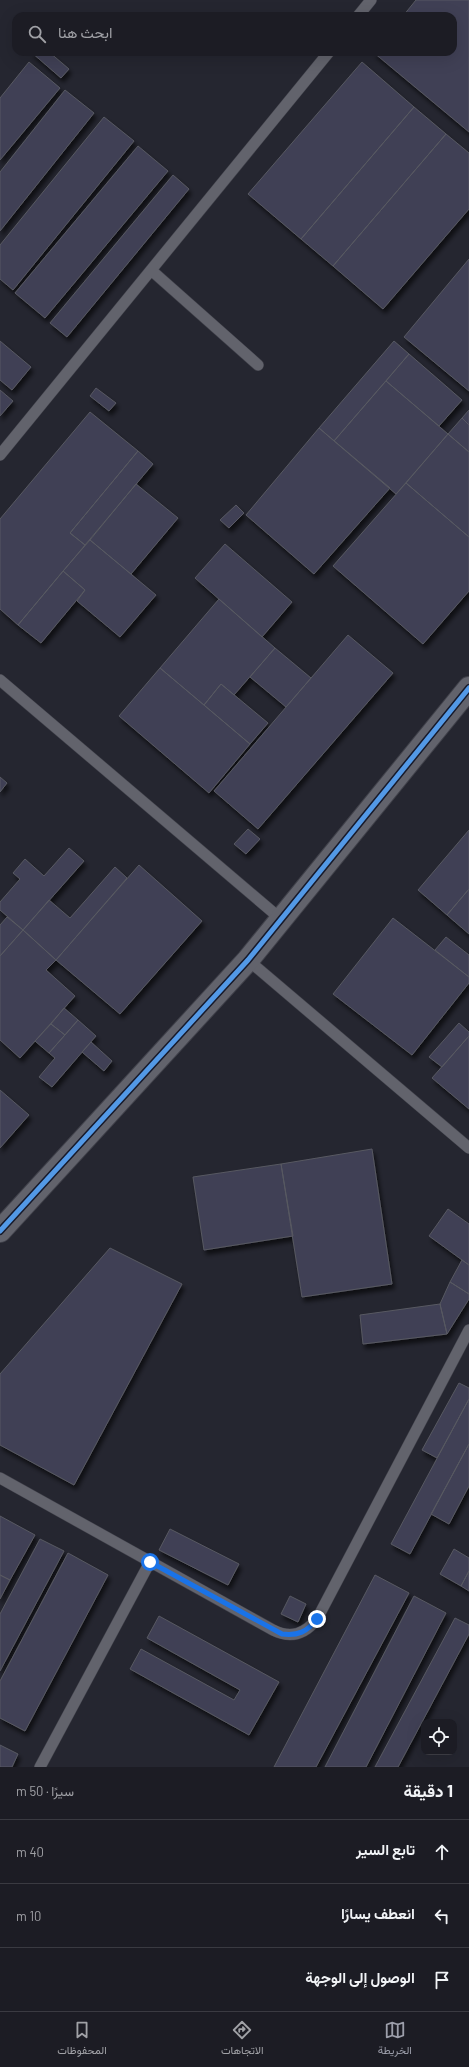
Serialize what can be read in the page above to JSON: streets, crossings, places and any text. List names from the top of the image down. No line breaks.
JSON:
{"page":{"search":"ابحث هنا","heading":["1 دقيقة","سيرًا · 50 m"],"list":[["تابع السير","40 m"],["انعطف يسارًا","10 m"],"الوصول إلى الوجهة"],"nav":["الخريطة","الاتجاهات","المحفوظات"]}}
